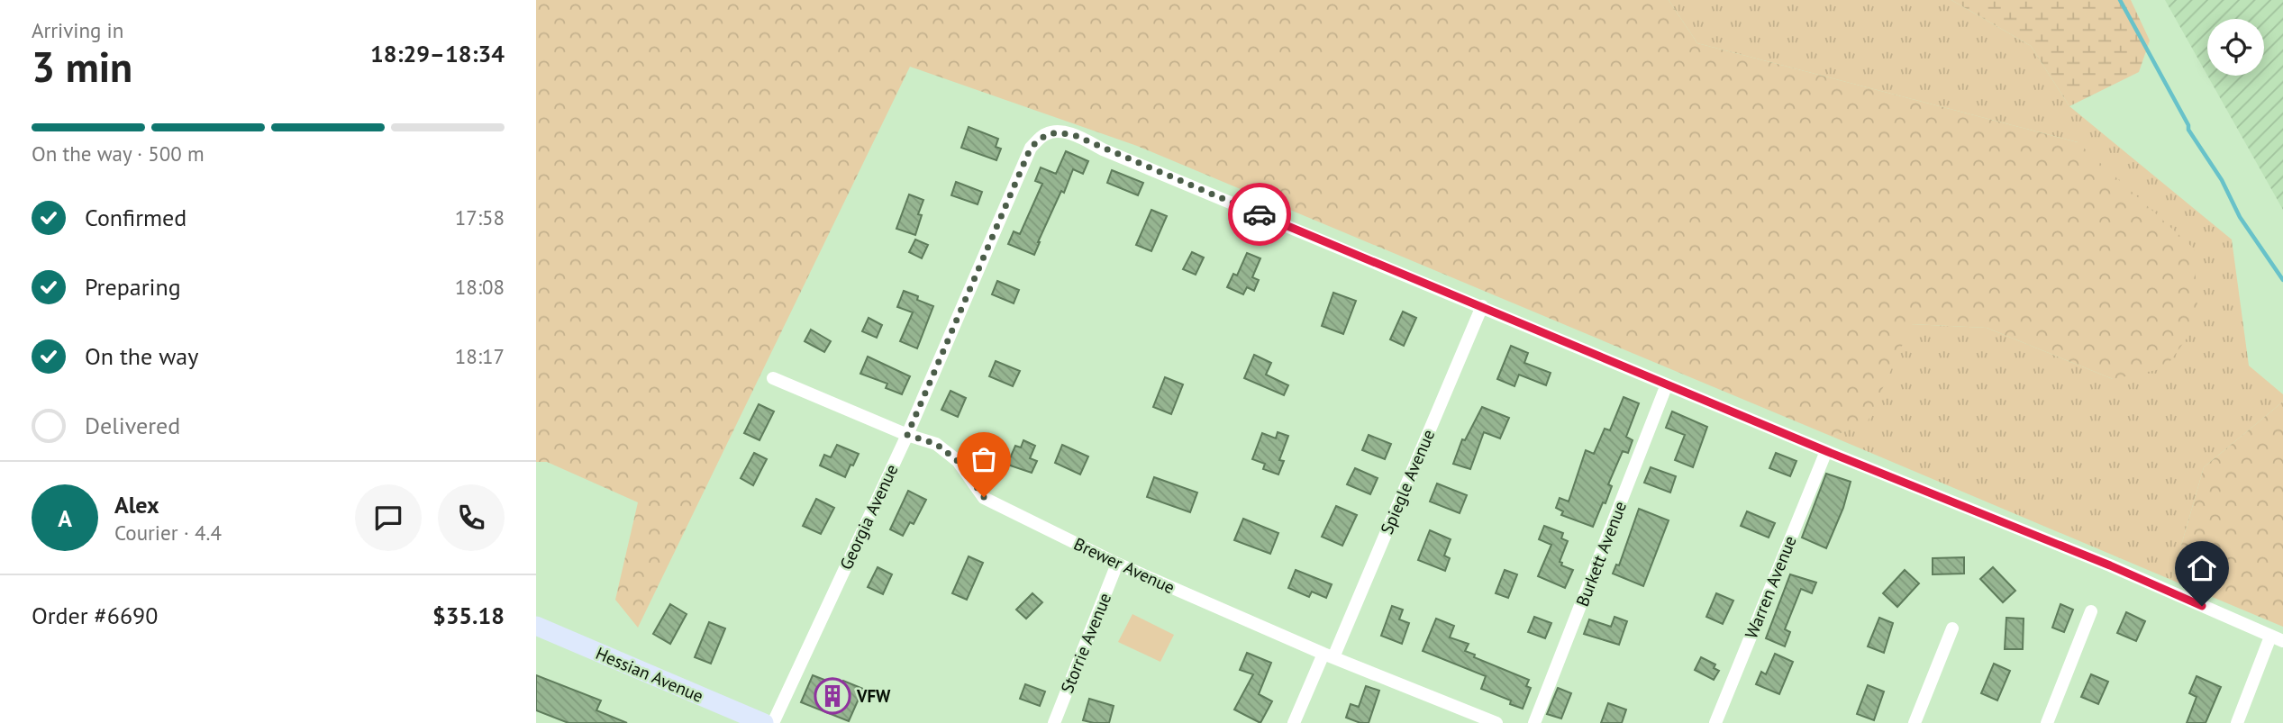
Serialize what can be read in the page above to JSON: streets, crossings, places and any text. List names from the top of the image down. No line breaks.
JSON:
{"streets":{"main road":["Hessian Avenue"],"street":["Spiegle Avenue","Georgia Avenue","Burkett Avenue","Brewer Avenue","Warren Avenue","Storrie Avenue"]},"crossings":[["Spiegle Avenue","Georgia Avenue"],["Spiegle Avenue","Brewer Avenue"],["Georgia Avenue","Brewer Avenue"],["Brewer Avenue","Storrie Avenue"]],"places":{"building":["VFW"]},"page":{"heading":["3 min","Arriving in","18:29–18:34"],"panel":["Alex","Courier · 4.4","Order #6690","$35.18"],"bar":"On the way · 500 m","list":[["Confirmed","17:58"],["Preparing","18:08"],["On the way","18:17"],"Delivered"],"round":"A"}}
